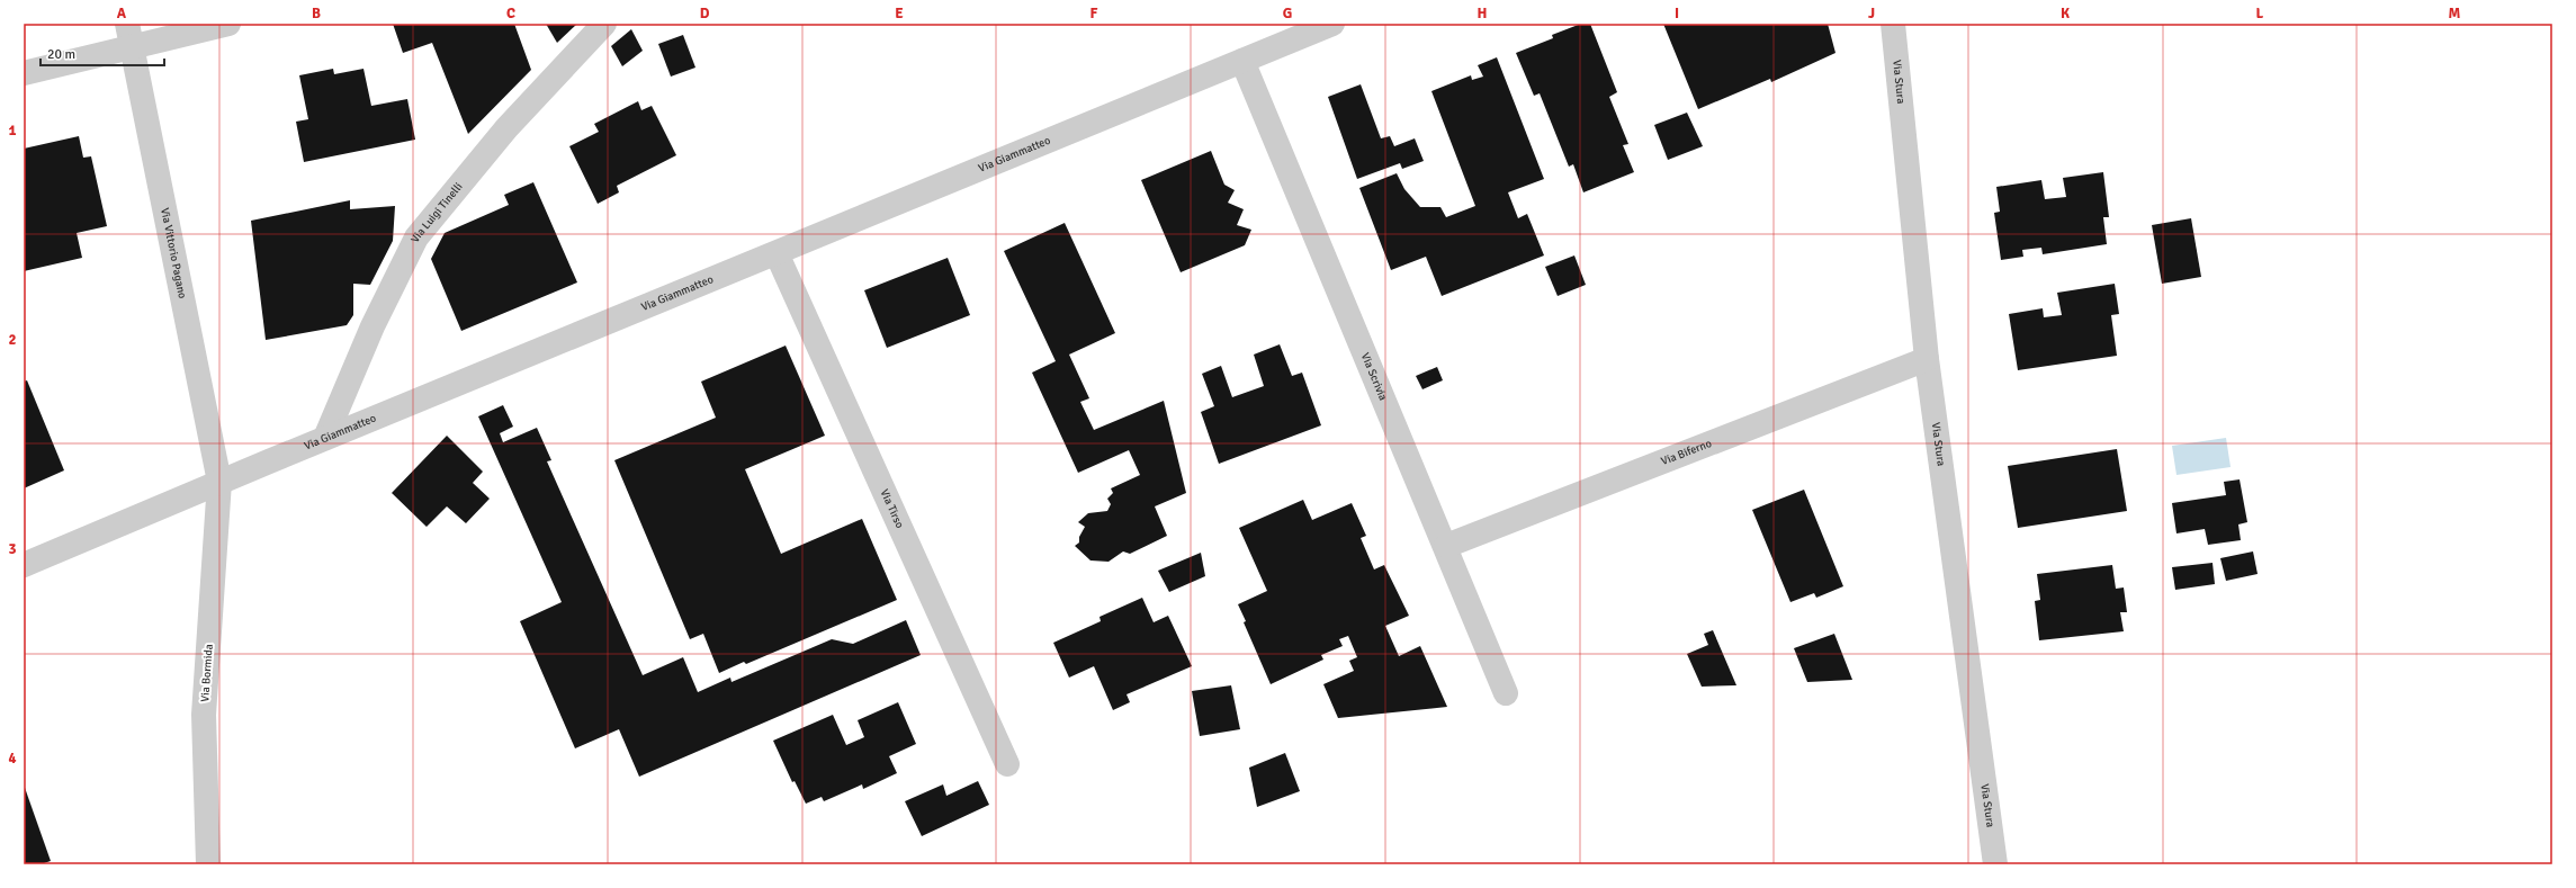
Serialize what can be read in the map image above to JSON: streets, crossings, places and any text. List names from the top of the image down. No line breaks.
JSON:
{"streets":{"street":["Via Stura","Via Giammatteo","Via Luigi Tinelli","Via Vittorio Pagano","Via Scrivia","Via Biferno","Via Tirso","Via Bormida"]},"crossings":[["Via Stura","Via Biferno"],["Via Giammatteo","Via Luigi Tinelli"],["Via Giammatteo","Via Vittorio Pagano"],["Via Giammatteo","Via Scrivia"],["Via Giammatteo","Via Tirso"],["Via Giammatteo","Via Bormida"],["Via Vittorio Pagano","Via Bormida"],["Via Scrivia","Via Biferno"]],"scale_bar":"20 m","grid":{"columns":["A","B","C","D","E","F","G","H","I","J","K","L","M"],"rows":["1","2","3","4"]}}
